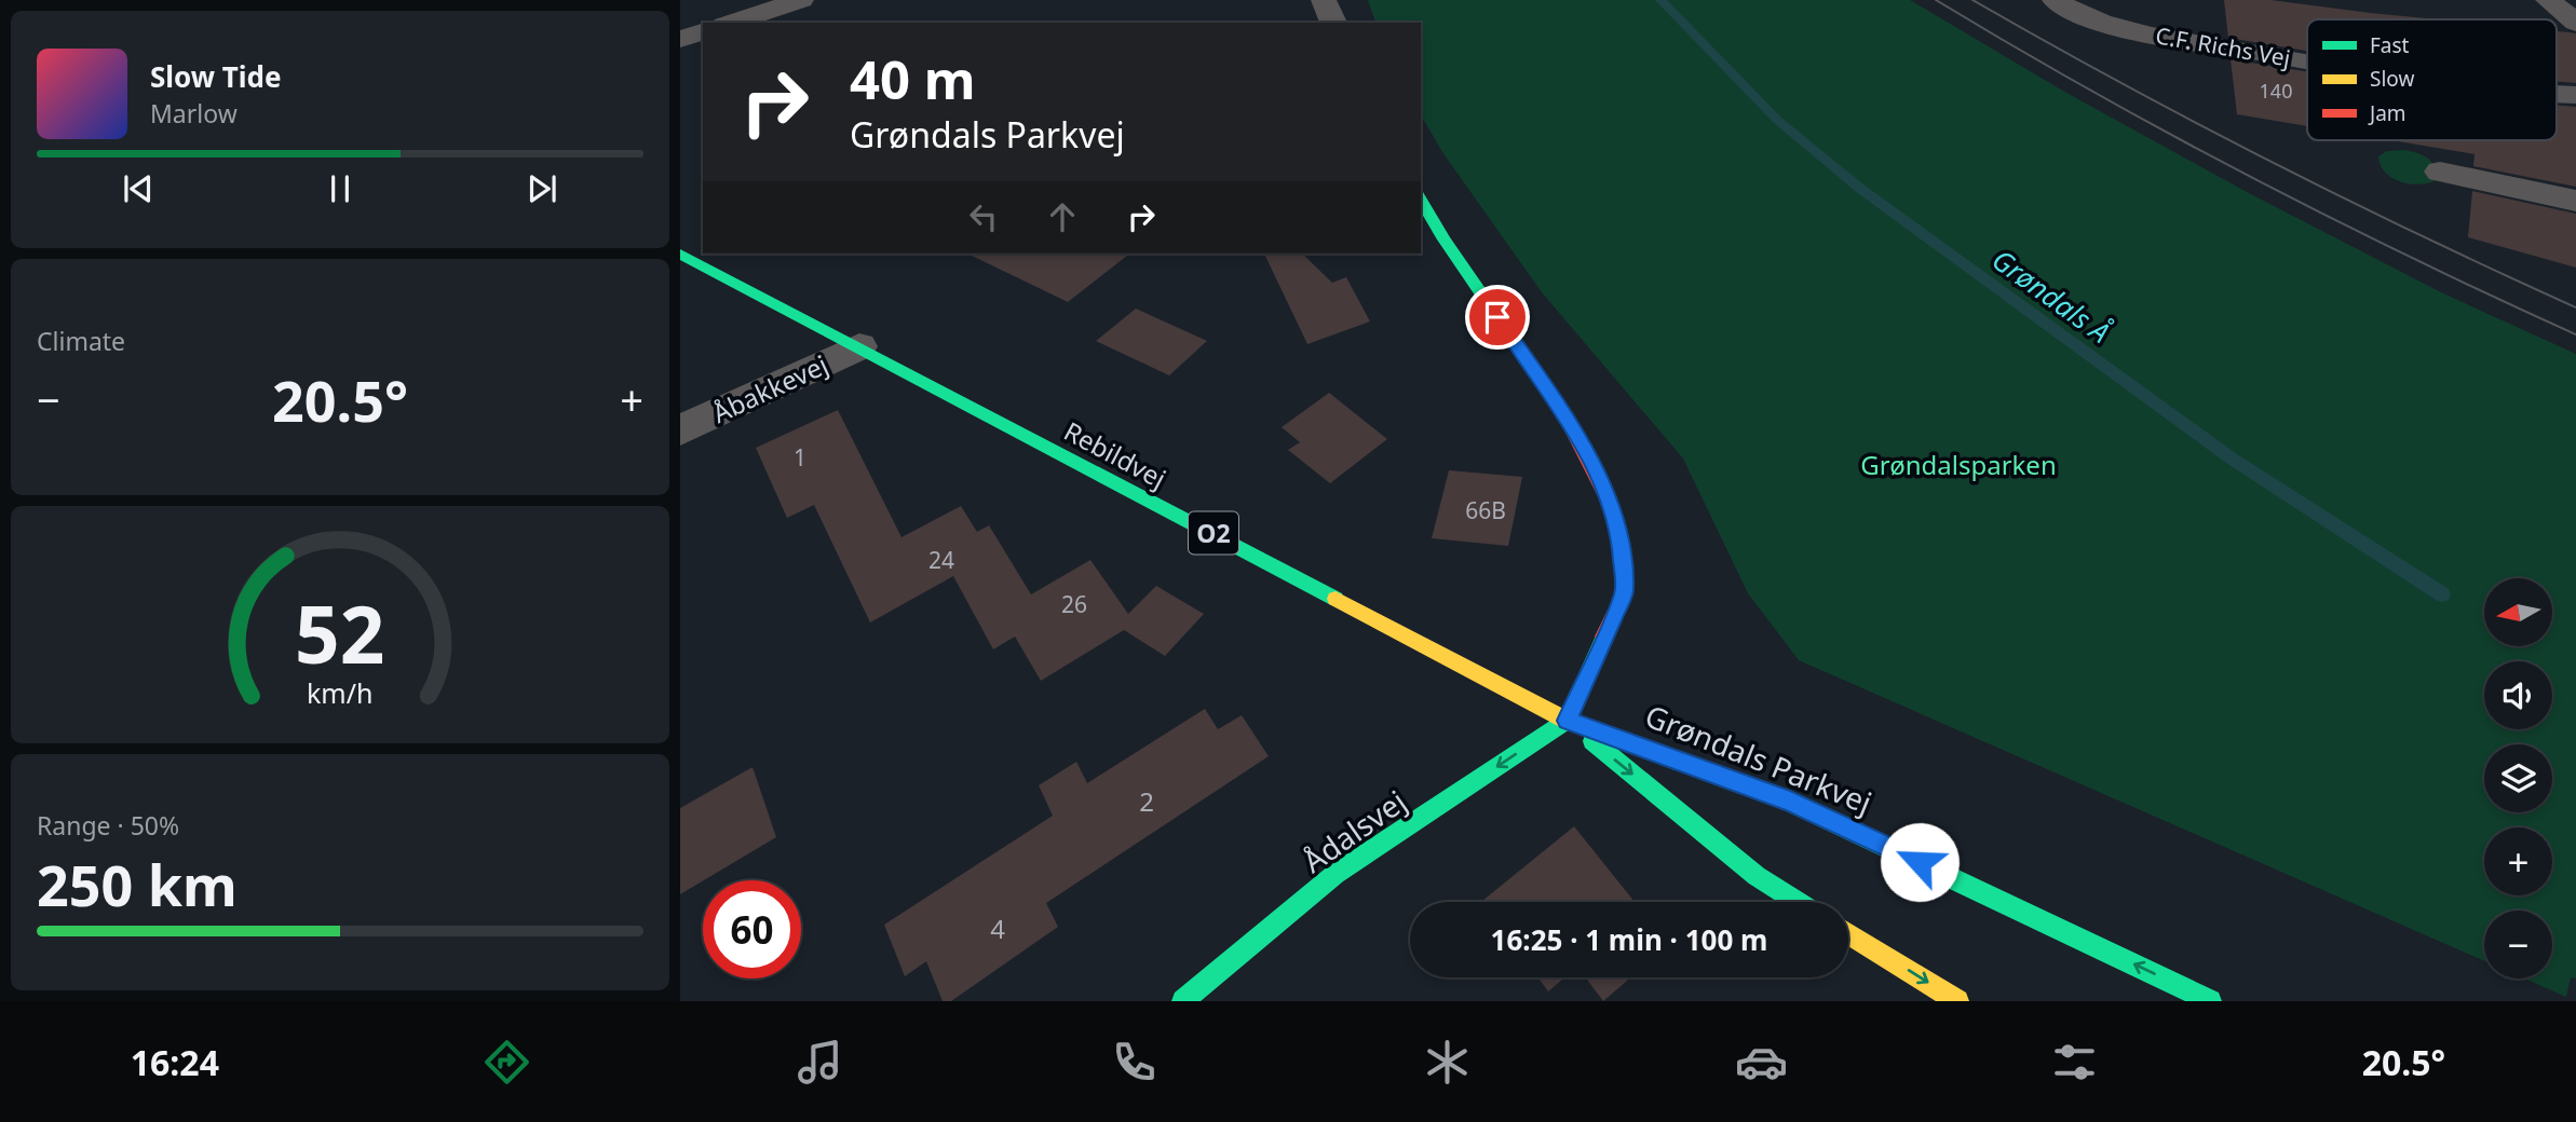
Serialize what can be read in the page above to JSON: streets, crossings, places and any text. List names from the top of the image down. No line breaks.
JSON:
{"streets":{"main road":["Rebildvej","O2","Grøndals Parkvej","Ådalsvej"],"street":["C.F. Richs Vej","Åbakkevej"]},"crossings":[["Åbakkevej","Rebildvej"],["Rebildvej","Grøndals Parkvej"],["Rebildvej","Ådalsvej"],["Grøndals Parkvej","Ådalsvej"]],"one_way":["Ådalsvej"],"water":["Grøndals Å"],"parks":["Grøndalsparken"],"house_numbers":["140","1","66B","24","26","2","4"],"legend":["Fast","Slow","Jam"],"north":"left","page":{"turn":["40 m","Grøndals Parkvej"],"song":["Slow Tide","Marlow"],"tile":["Climate",["Range · 50%","250 km"]],"heat":["−","20.5°","+"],"map_buttons":["+","−"],"limit":"60","trip":"16:25 · 1 min · 100 m","tabs":["16:24","20.5°"],"gauge":["52","km/h"]}}
